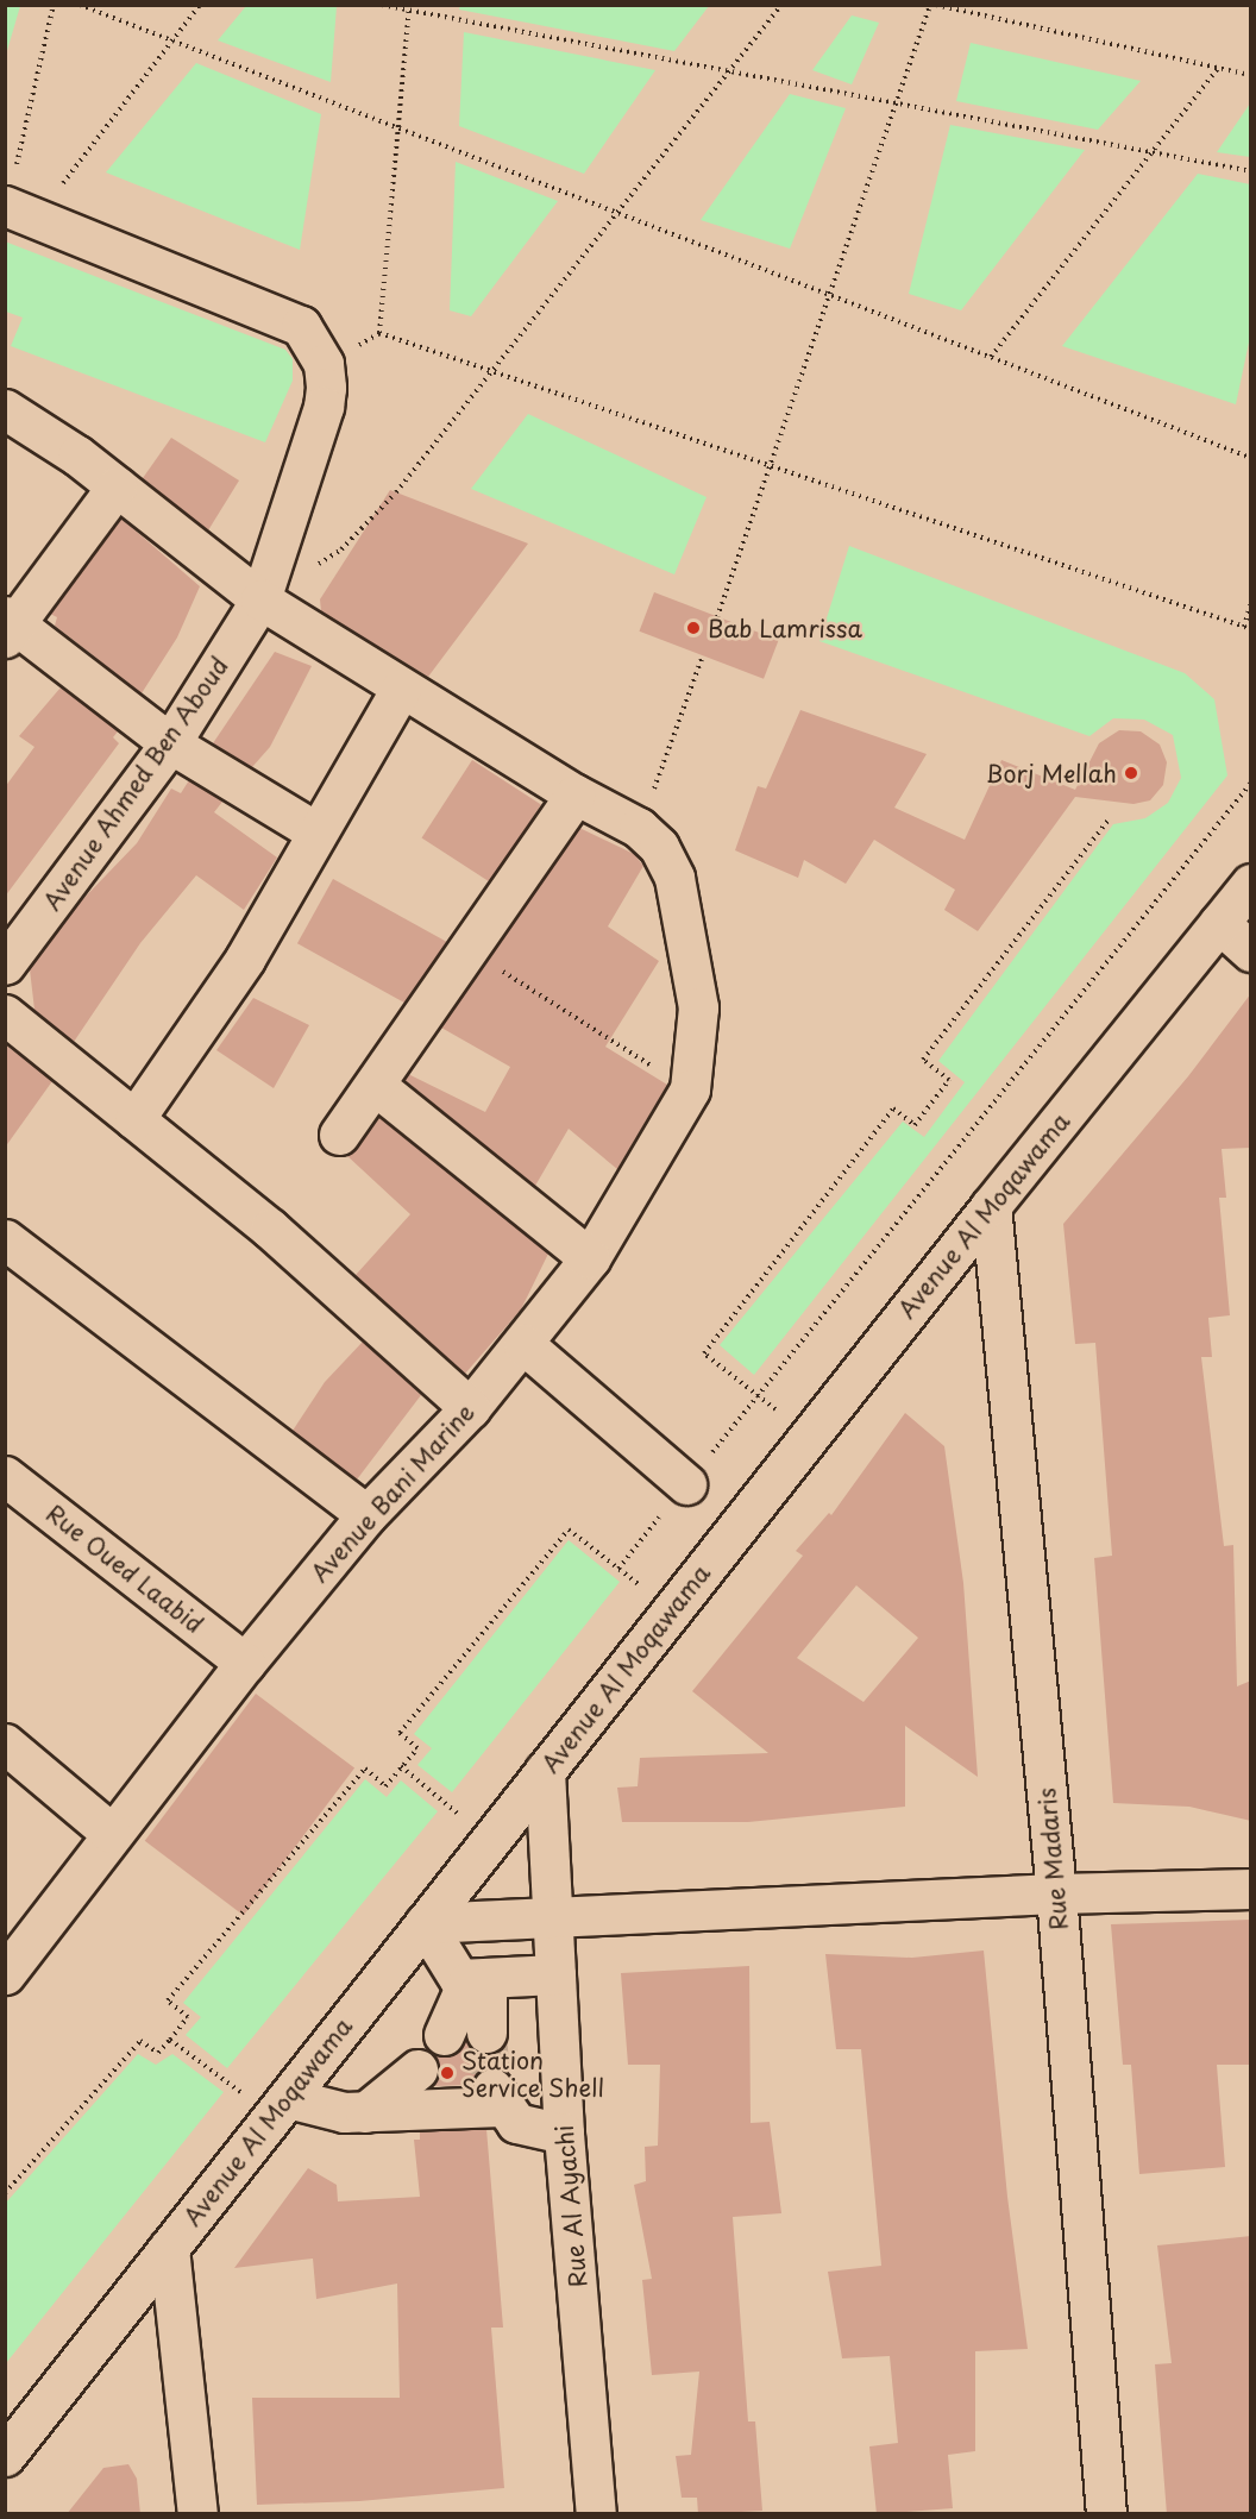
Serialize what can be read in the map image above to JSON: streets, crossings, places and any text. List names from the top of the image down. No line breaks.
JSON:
{"streets":{"street":["Avenue Ahmed Ben Aboud","Avenue Al Moqawama","Avenue Bani Marine","Rue Oued Laabid","Rue Madaris","Rue Al Ayachi"]},"crossings":[["Avenue Ahmed Ben Aboud","Avenue Bani Marine"],["Avenue Al Moqawama","Rue Madaris"],["Avenue Al Moqawama","Rue Al Ayachi"],["Avenue Bani Marine","Rue Oued Laabid"]],"places":["Bab Lamrissa","Borj Mellah","Station Service Shell"]}
